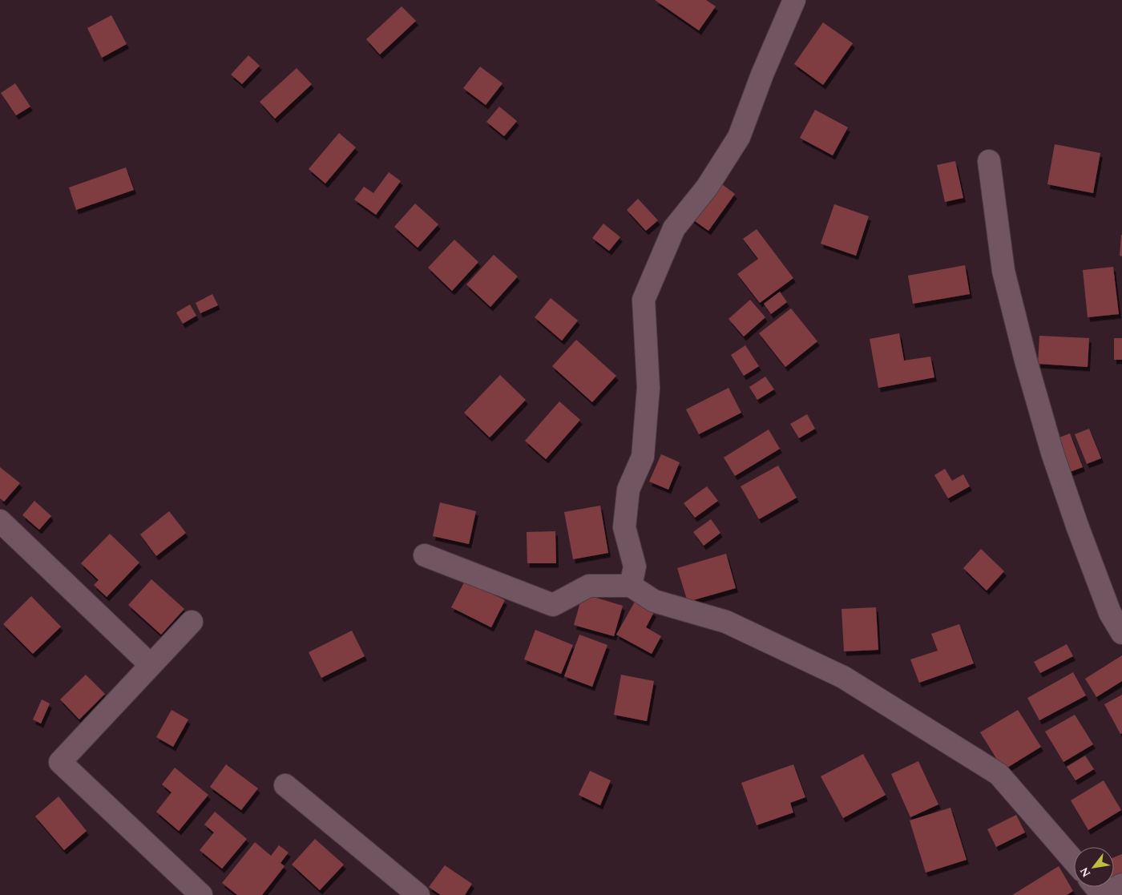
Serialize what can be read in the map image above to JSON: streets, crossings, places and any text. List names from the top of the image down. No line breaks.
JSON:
{"north":"bottom left"}
